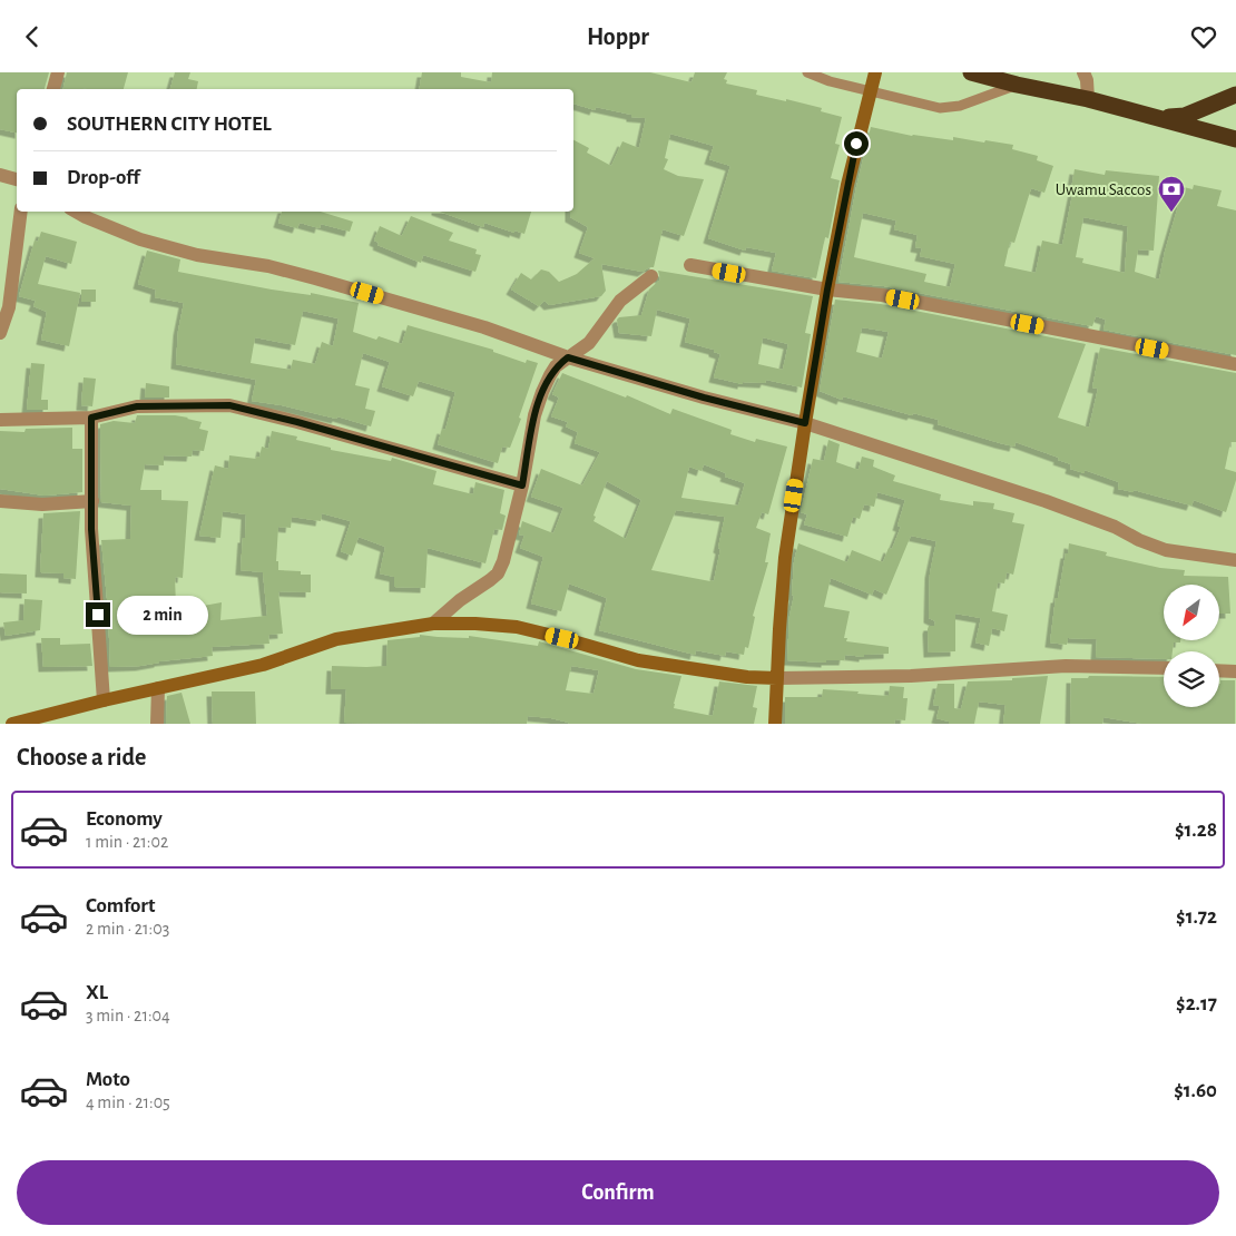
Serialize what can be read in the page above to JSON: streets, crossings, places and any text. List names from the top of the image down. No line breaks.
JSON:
{"places":{"bank":["Uwamu Saccos"]},"north":"bottom left","page":{"header":"Hoppr","banner":["SOUTHERN CITY HOTEL","Drop-off"],"bubble":"2 min","heading":"Choose a ride","list":[{"name":"Economy","note":"1 min · 21:02","value":"$1.28"},{"name":"Comfort","note":"2 min · 21:03","value":"$1.72"},{"name":"XL","note":"3 min · 21:04","value":"$2.17"},{"name":"Moto","note":"4 min · 21:05","value":"$1.60"}],"buttons":"Confirm"}}
